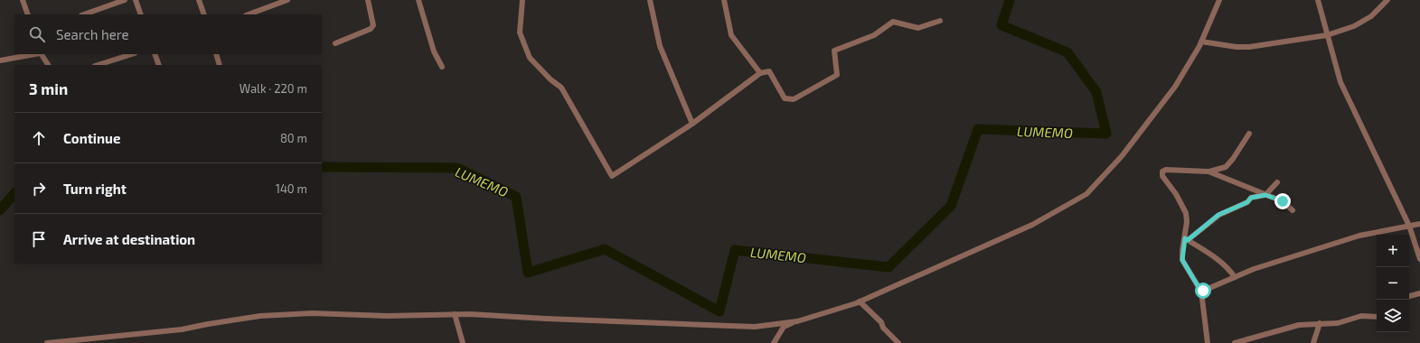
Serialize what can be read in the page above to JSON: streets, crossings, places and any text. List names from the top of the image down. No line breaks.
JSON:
{"water":["LUMEMO"],"page":{"search":"Search here","heading":["3 min","Walk · 220 m"],"list":[["Continue","80 m"],["Turn right","140 m"],"Arrive at destination"],"map_buttons":["+","−"]}}
